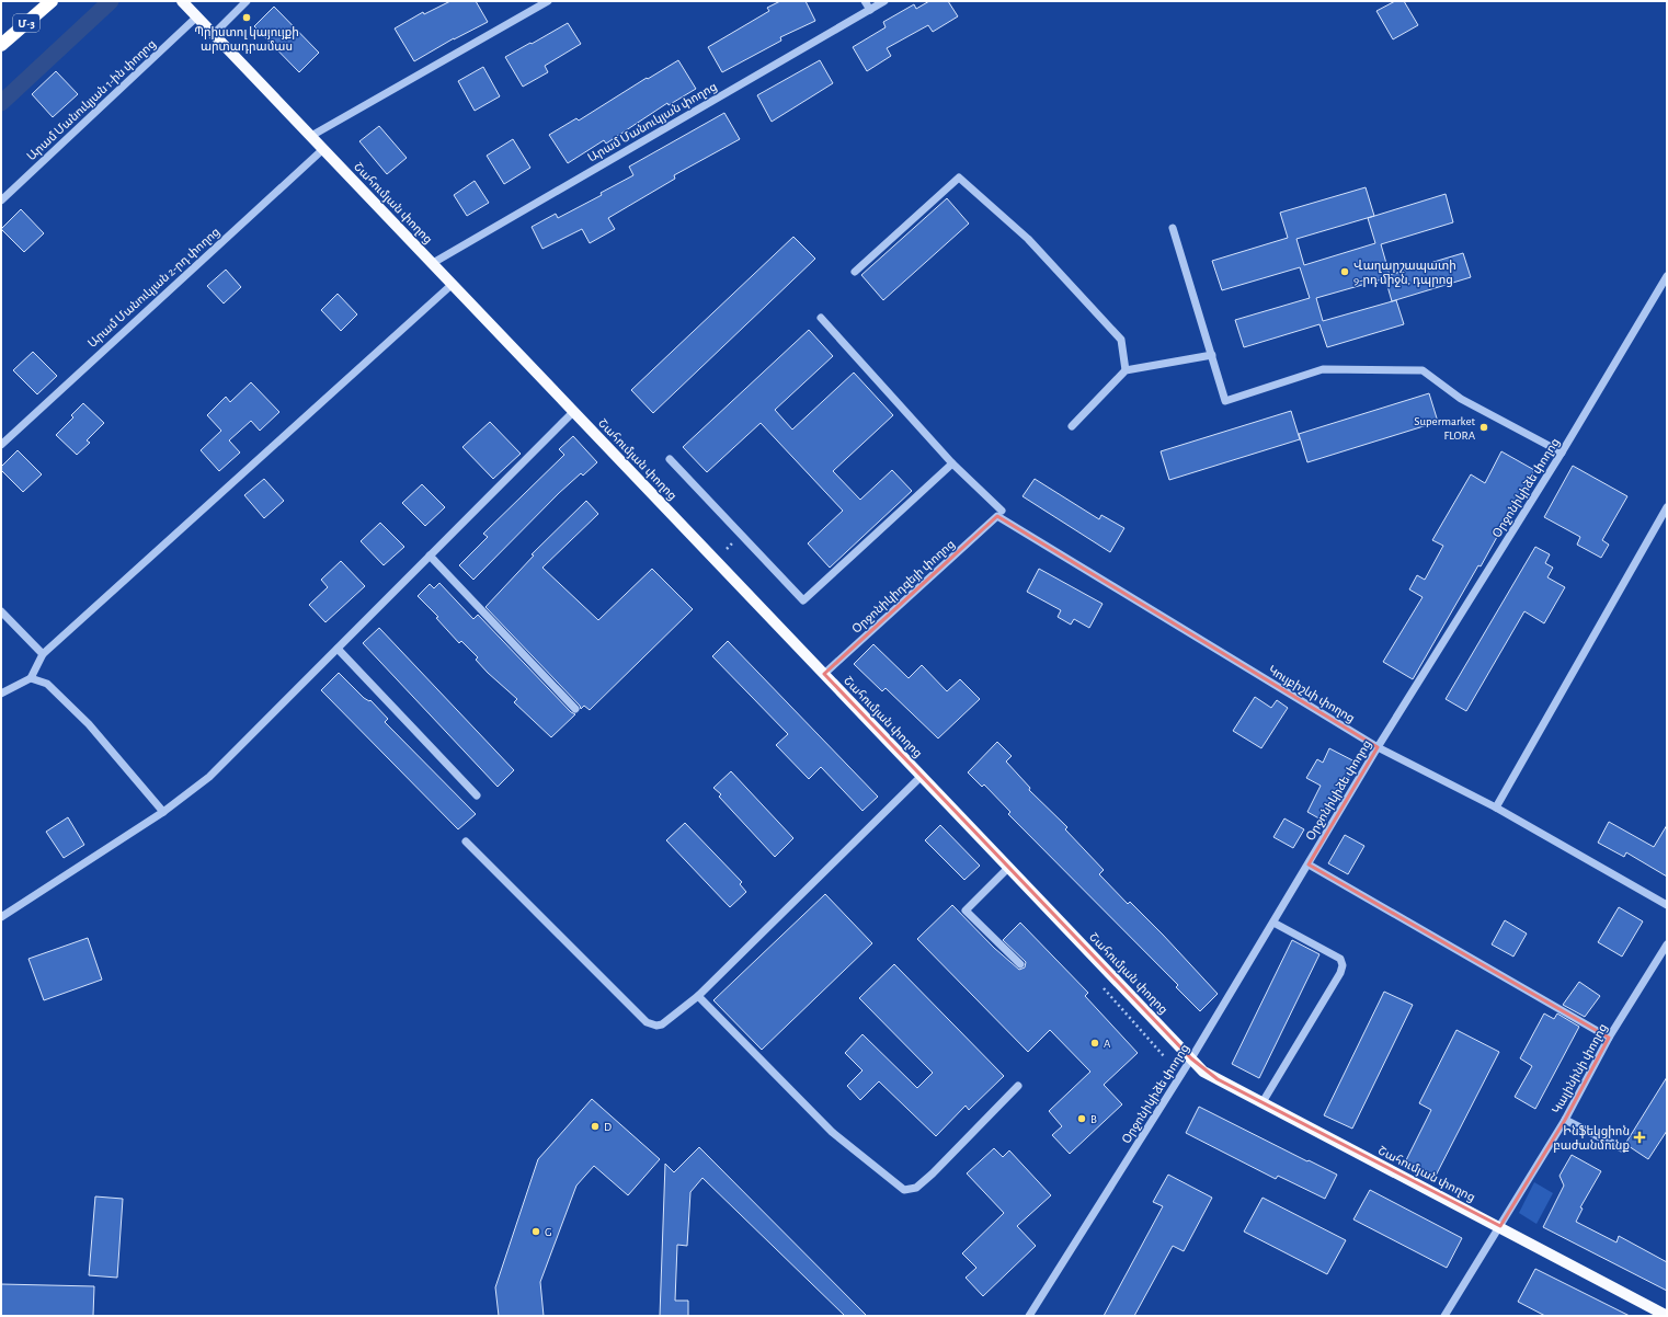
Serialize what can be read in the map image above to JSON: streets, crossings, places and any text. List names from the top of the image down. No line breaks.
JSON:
{"streets":{"highway":["Մ-3"],"main road":["Շահումյան փողոց"],"street":["Արամ Մանուկյան 1-ին փողոց","Արամ Մանուկյան փողոց","Արամ Մանուկյան 2-րդ փողոց","Օրջոնիկիձե փողոց","Օրջոնիկիդզեյի փողոց","Կույբիշևի փողոց","Կալինինի փողոց"]},"crossings":[["Արամ Մանուկյան 1-ին փողոց","Շահումյան փողոց"],["Արամ Մանուկյան փողոց","Շահումյան փողոց"],["Շահումյան փողոց","Արամ Մանուկյան 2-րդ փողոց"],["Շահումյան փողոց","Օրջոնիկիձե փողոց"],["Շահումյան փողոց","Օրջոնիկիդզեյի փողոց"],["Շահումյան փողոց","Կալինինի փողոց"],["Օրջոնիկիձե փողոց","Կույբիշևի փողոց"],["Օրջոնիկիդզեյի փողոց","Կույբիշևի փողոց"]],"places":{"other":["Պրիստոլ կայույքի արտադրամաս","Վաղարշապատի 9-րդ միջն, դպրոց","Supermarket FLORA","A","B","D","G"],"health":["Ինֆեկցիոն բաժանմունք"]}}
